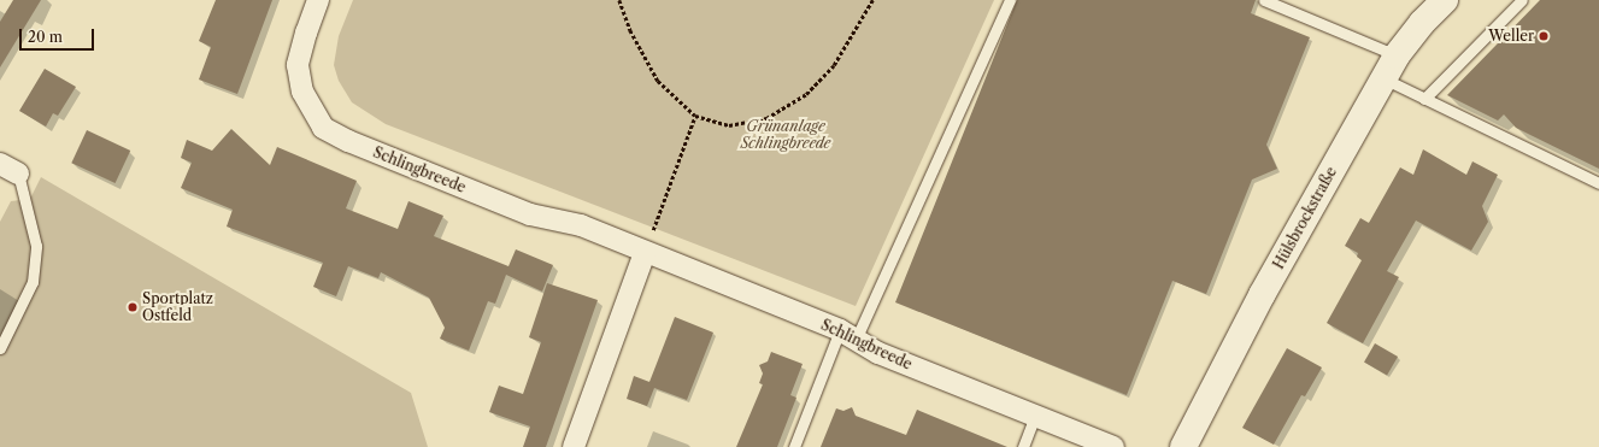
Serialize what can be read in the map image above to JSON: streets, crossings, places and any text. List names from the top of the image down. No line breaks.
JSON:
{"streets":{"street":["Schlingbreede","Hülsbrockstraße"]},"parks":["Grünanlage Schlingbreede"],"places":["Weller","Sportplatz Ostfeld"],"scale_bar":"20 m"}
